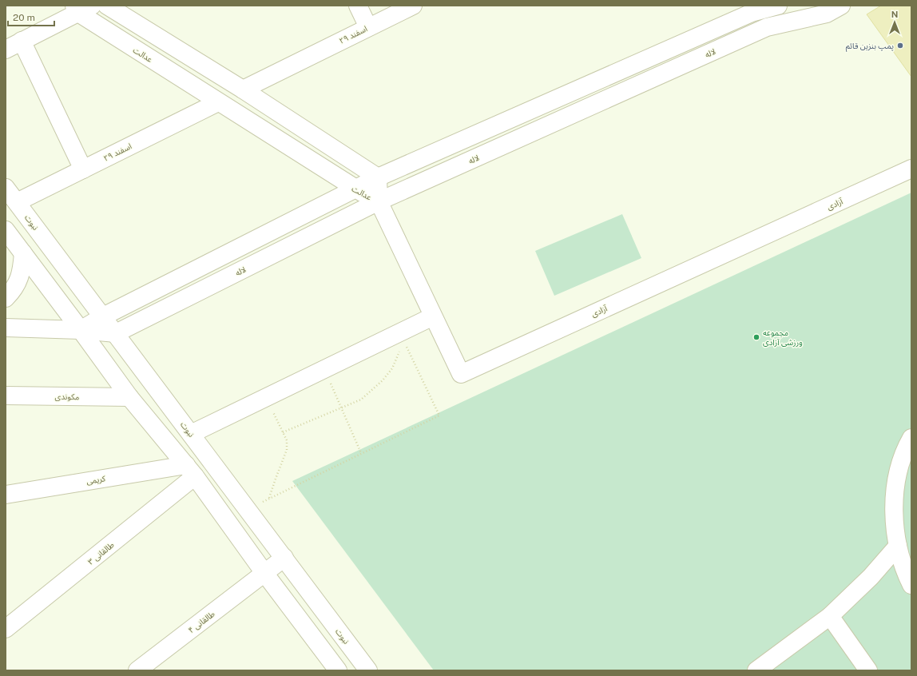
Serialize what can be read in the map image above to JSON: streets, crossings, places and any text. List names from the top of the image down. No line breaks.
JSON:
{"streets":{"street":["۲۹ اسفند","لاله","عدالت","آزادی","نبوت","مکوندی","کریمی","طالقانی ۳","طالقانی ۴"]},"crossings":[["۲۹ اسفند","عدالت"],["۲۹ اسفند","نبوت"],["لاله","عدالت"],["لاله","آزادی"],["لاله","نبوت"],["عدالت","آزادی"],["نبوت","طالقانی ۴"],["کریمی","طالقانی ۳"]],"places":["پمپ بنزین قائم","مجموعه ورزشی آزادی"],"scale_bar":"20 m","north":"top"}
